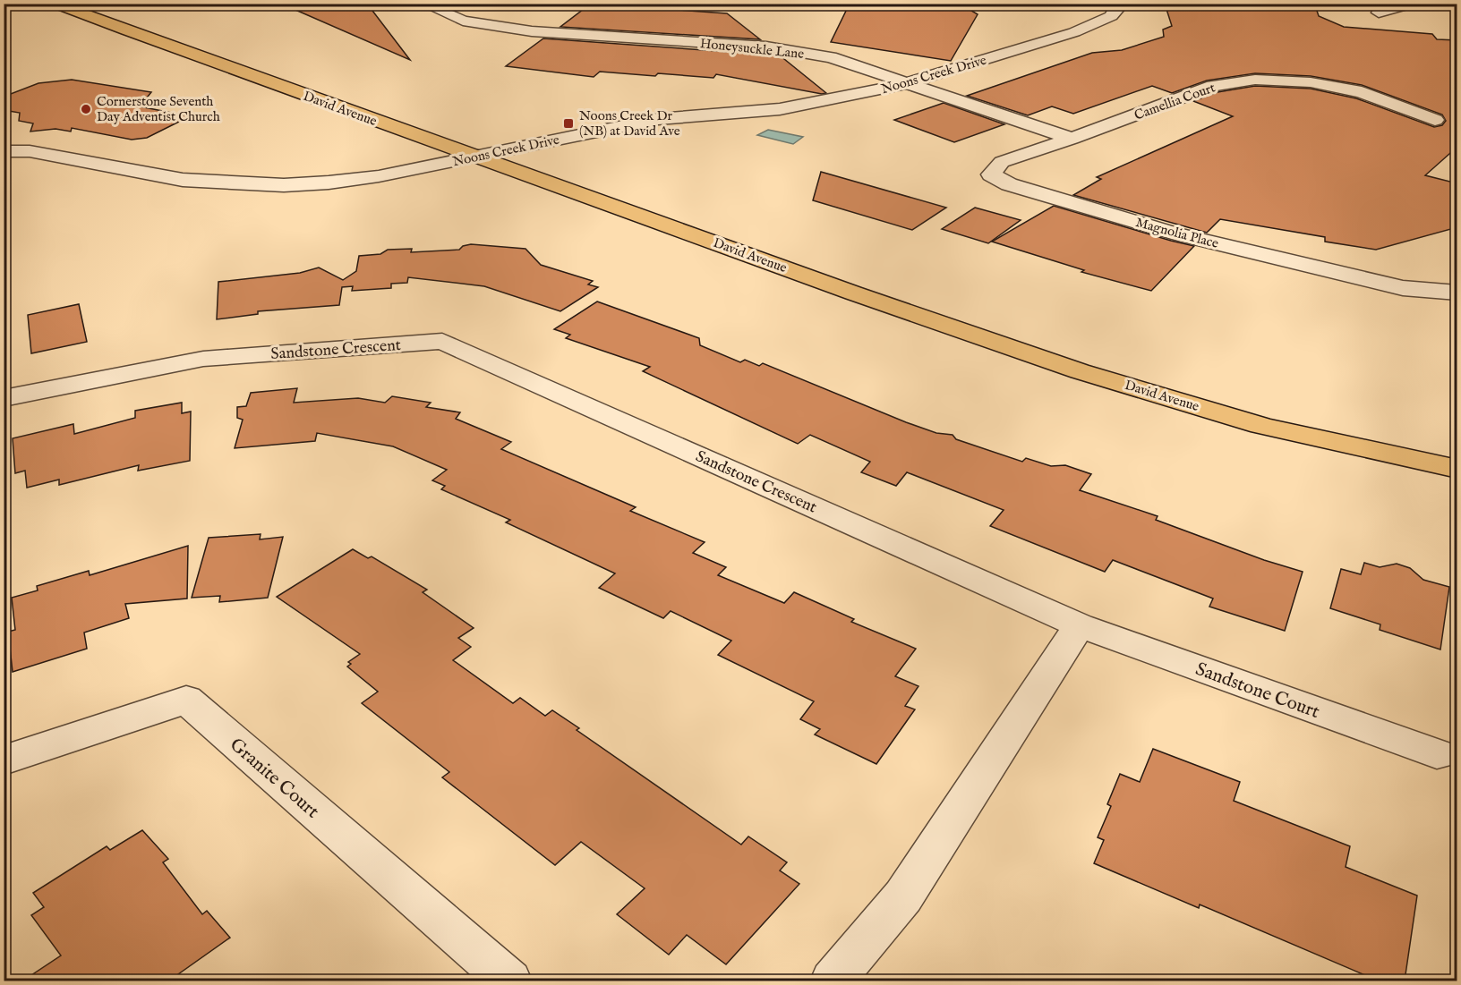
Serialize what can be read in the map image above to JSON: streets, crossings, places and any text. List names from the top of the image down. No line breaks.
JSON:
{"streets":{"main road":["David Avenue"],"street":["Honeysuckle Lane","Noons Creek Drive","Camellia Court","Magnolia Place","Sandstone Crescent","Sandstone Court","Granite Court"]},"crossings":[["Honeysuckle Lane","Noons Creek Drive"],["Honeysuckle Lane","Camellia Court"],["Honeysuckle Lane","Magnolia Place"],["Noons Creek Drive","David Avenue"],["Camellia Court","Magnolia Place"],["Sandstone Crescent","Sandstone Court"]],"places":{"other":["Cornerstone Seventh Day Adventist Church"],"transit":["Noons Creek Dr (NB) at David Ave"]}}
